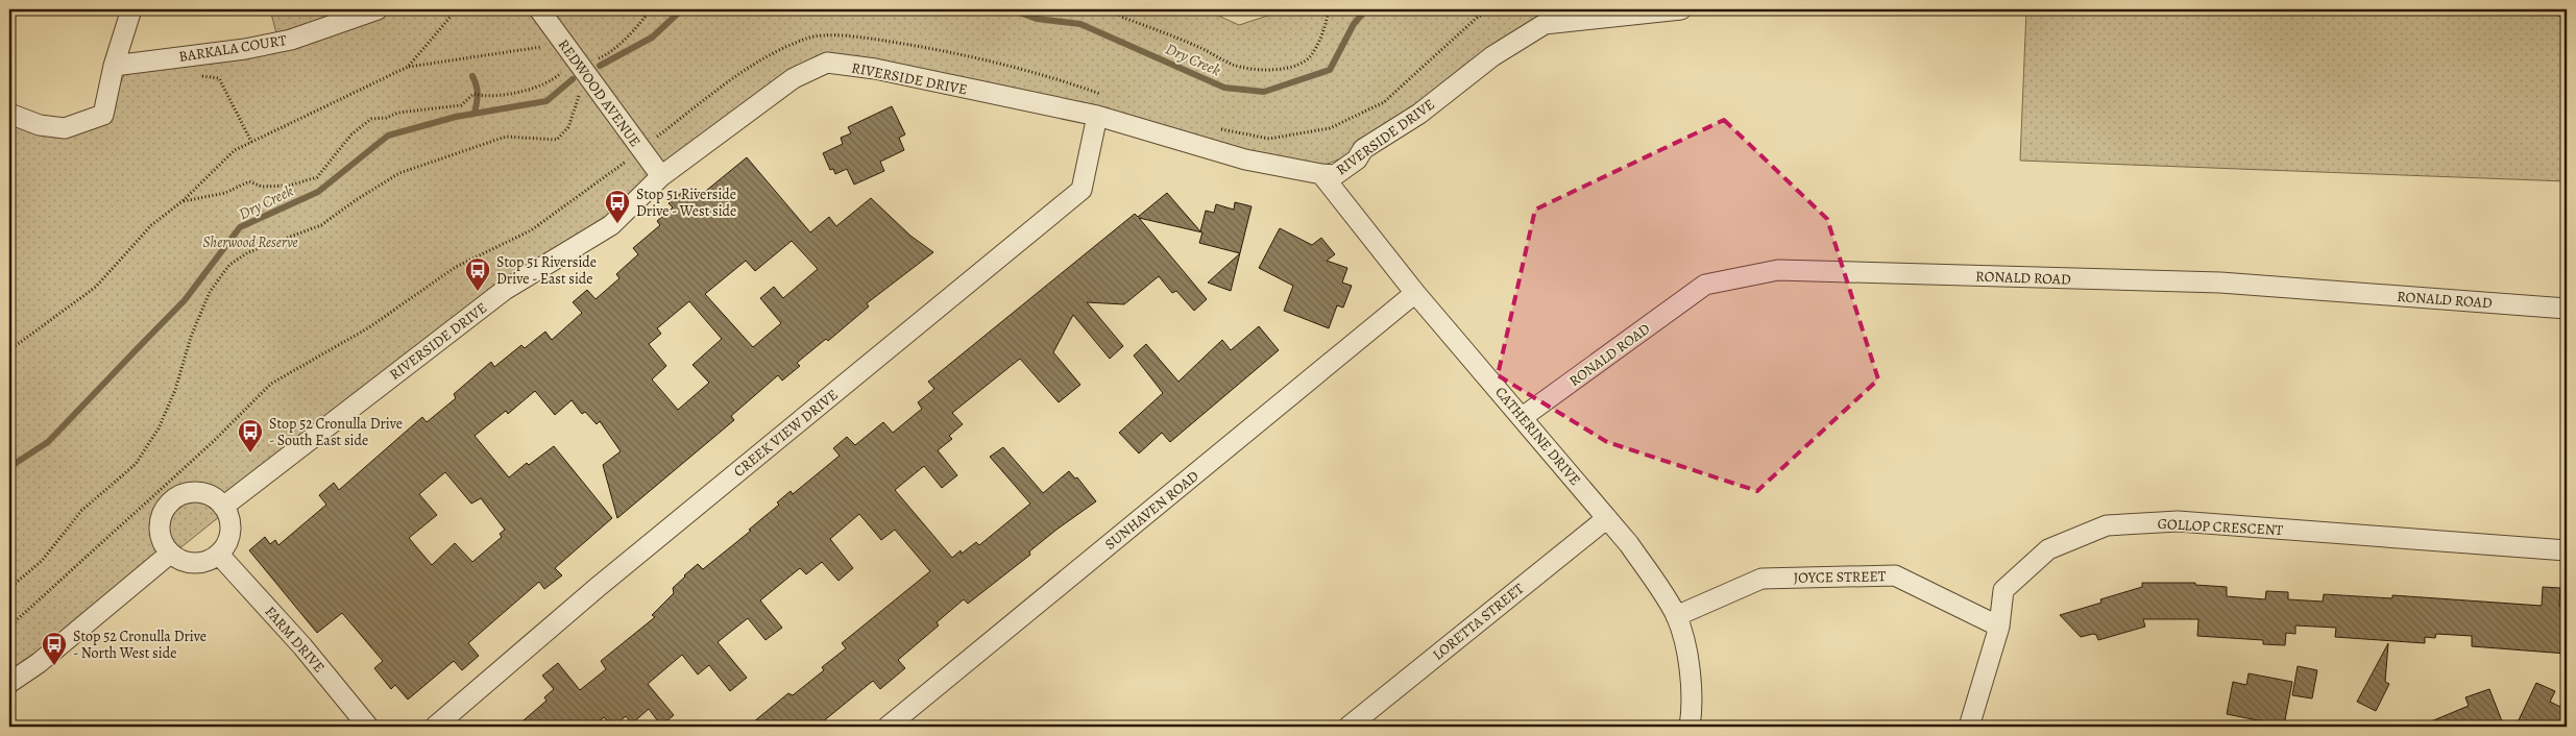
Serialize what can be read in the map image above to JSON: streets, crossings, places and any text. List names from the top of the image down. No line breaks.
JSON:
{"streets":{"street":["BARKALA COURT","RIVERSIDE DRIVE","REDWOOD AVENUE","RONALD ROAD","CREEK VIEW DRIVE","CATHERINE DRIVE","SUNHAVEN ROAD","GOLLOP CRESCENT","JOYCE STREET","LORETTA STREET","FARM DRIVE"]},"crossings":[["RIVERSIDE DRIVE","REDWOOD AVENUE"],["RIVERSIDE DRIVE","CREEK VIEW DRIVE"],["RIVERSIDE DRIVE","CATHERINE DRIVE"],["RIVERSIDE DRIVE","FARM DRIVE"],["RONALD ROAD","CATHERINE DRIVE"],["CATHERINE DRIVE","SUNHAVEN ROAD"],["CATHERINE DRIVE","JOYCE STREET"],["CATHERINE DRIVE","LORETTA STREET"],["GOLLOP CRESCENT","JOYCE STREET"]],"water":["Dry Creek"],"parks":["Sherwood Reserve"],"places":{"bus stop":["Stop 51 Riverside Drive - West side","Stop 51 Riverside Drive - East side","Stop 52 Cronulla Drive - South East side","Stop 52 Cronulla Drive - North West side"]}}
